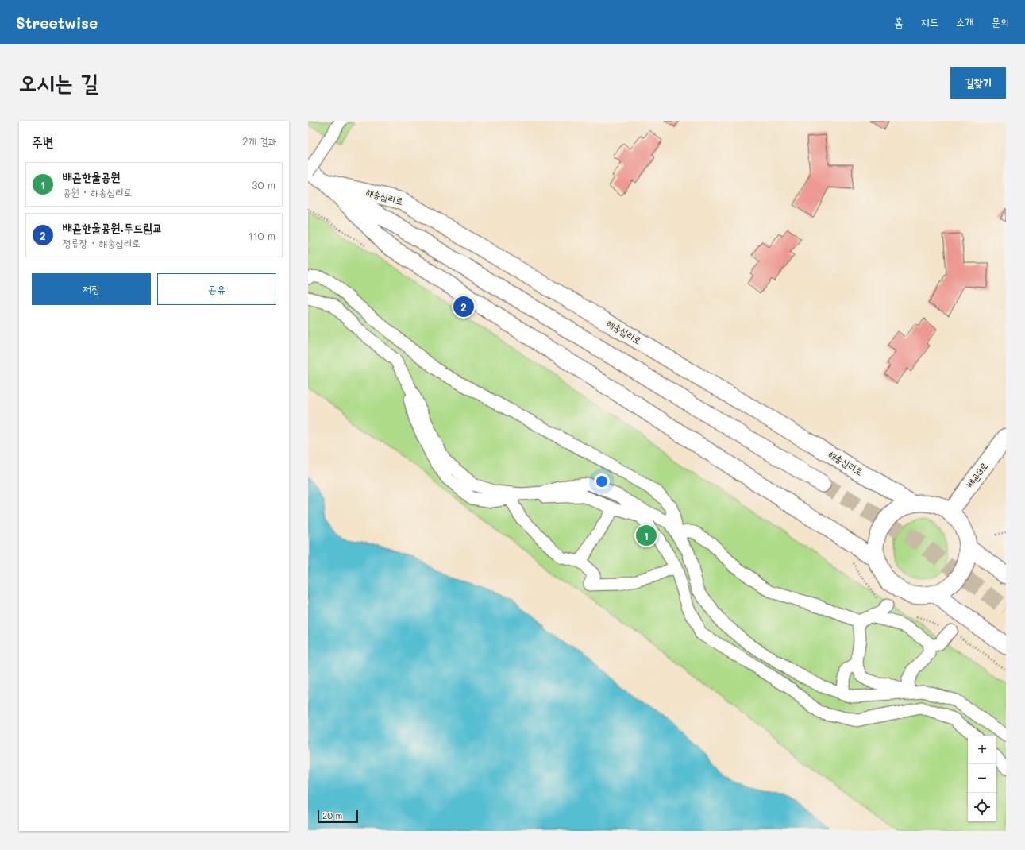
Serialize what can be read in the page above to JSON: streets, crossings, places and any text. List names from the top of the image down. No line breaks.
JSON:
{"streets":{"main road":["해송십리로","배곧3로"]},"crossings":[["해송십리로","배곧3로"]],"scale_bar":"20 m","page":{"header":"Streetwise","nav":["홈","지도","소개","문의"],"buttons":["길찾기",["저장","공유"]],"title":"오시는 길","heading":["주변","2개 결과"],"list":[{"mark":"1","name":"배곧한울공원","note":"공원 · 해송십리로","value":"30 m"},{"mark":"2","name":"배곧한울공원.두드림교","note":"정류장 · 해송십리로","value":"110 m"}],"pins":["2","1"],"map_buttons":["+","−"],"scale":"20 m"}}
